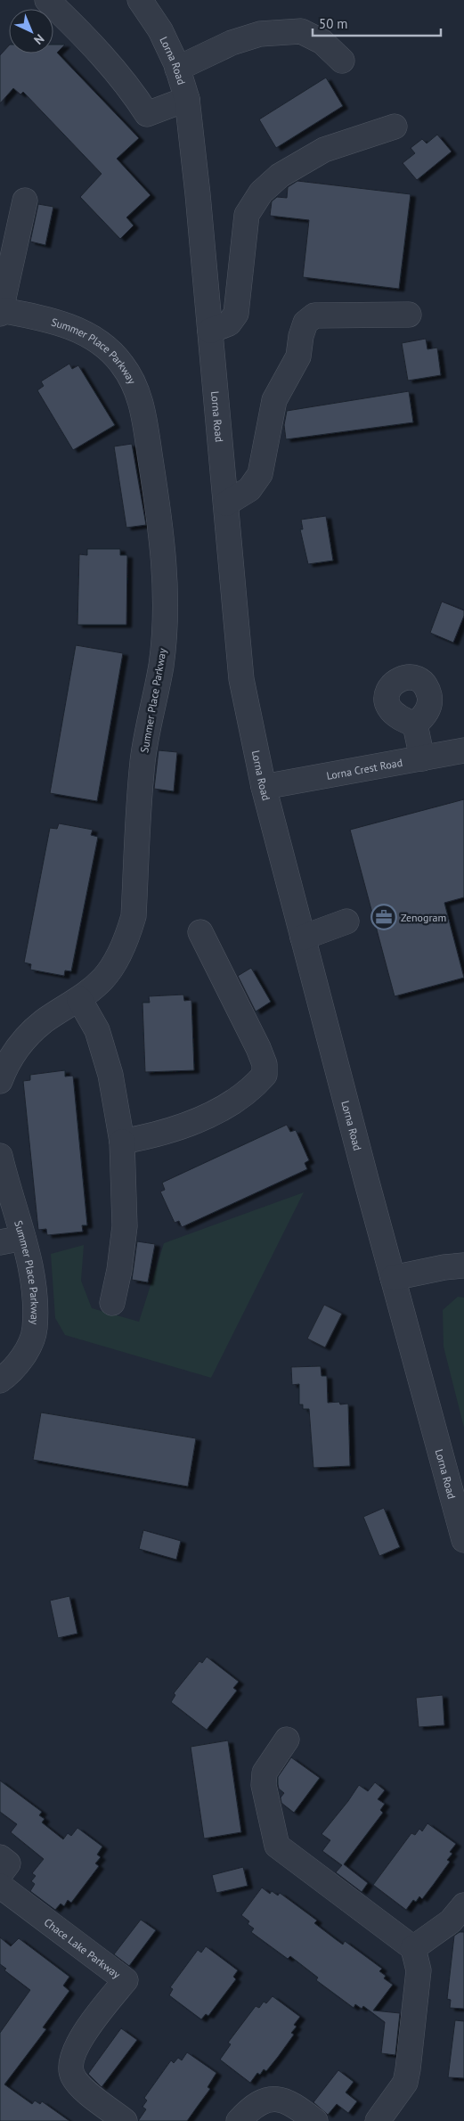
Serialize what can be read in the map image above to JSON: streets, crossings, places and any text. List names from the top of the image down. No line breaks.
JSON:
{"streets":{"street":["Lorna Road","Summer Place Parkway","Lorna Crest Road","Chace Lake Parkway"]},"crossings":[["Lorna Road","Lorna Crest Road"]],"places":{"office":["Zenogram"]},"scale_bar":"50 m","north":"bottom right"}
